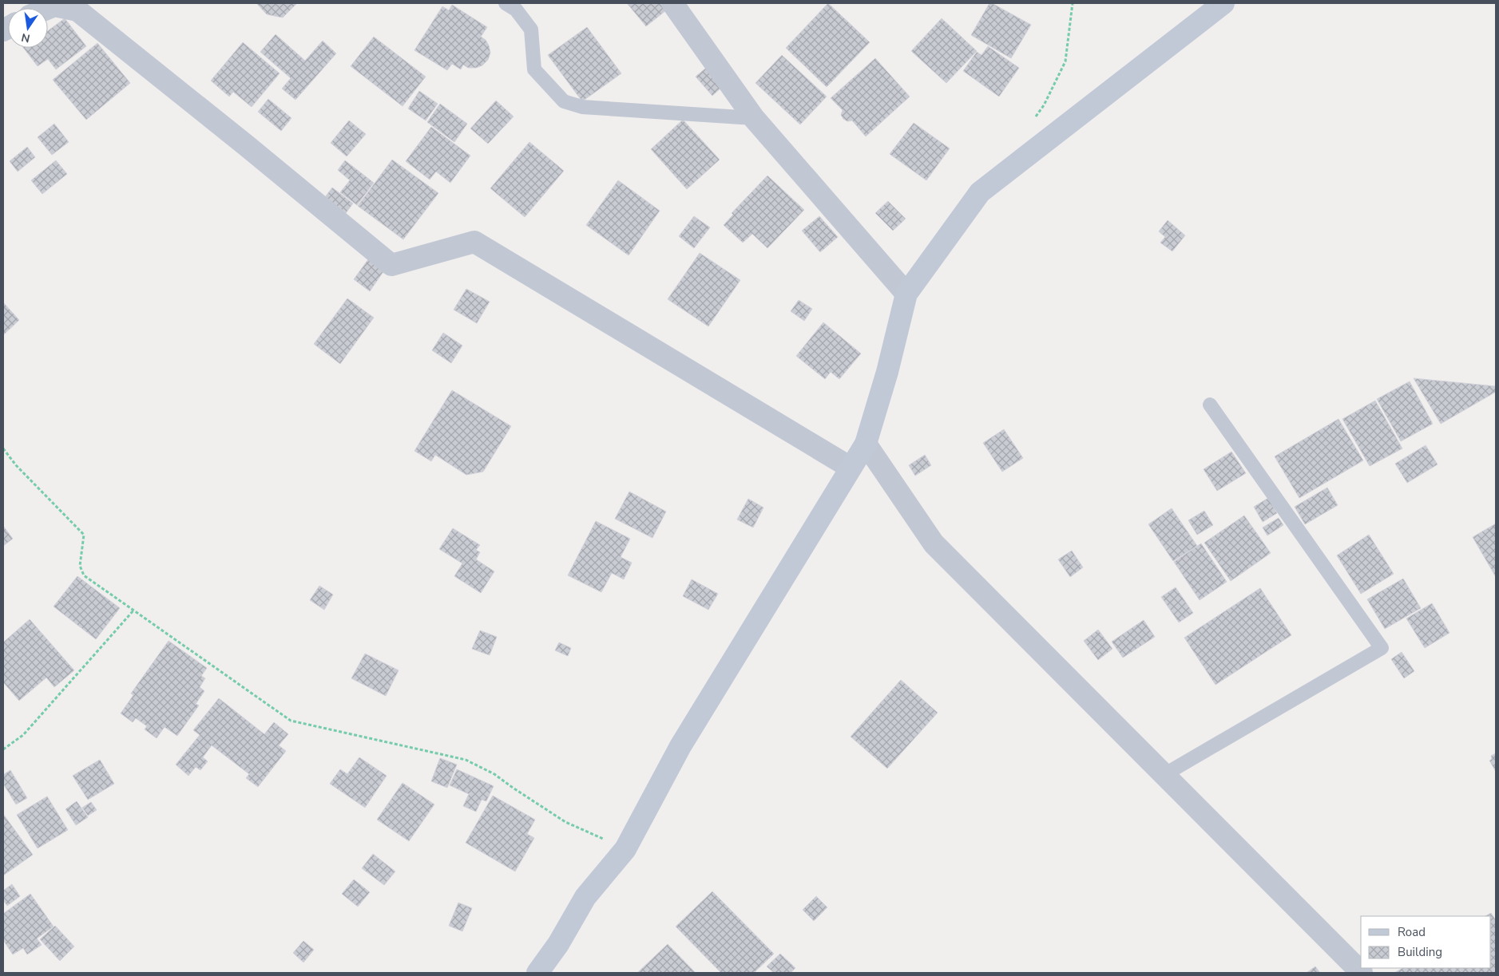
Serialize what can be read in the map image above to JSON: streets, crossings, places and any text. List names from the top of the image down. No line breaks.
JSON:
{"legend":["Road","Building"],"north":"bottom"}
